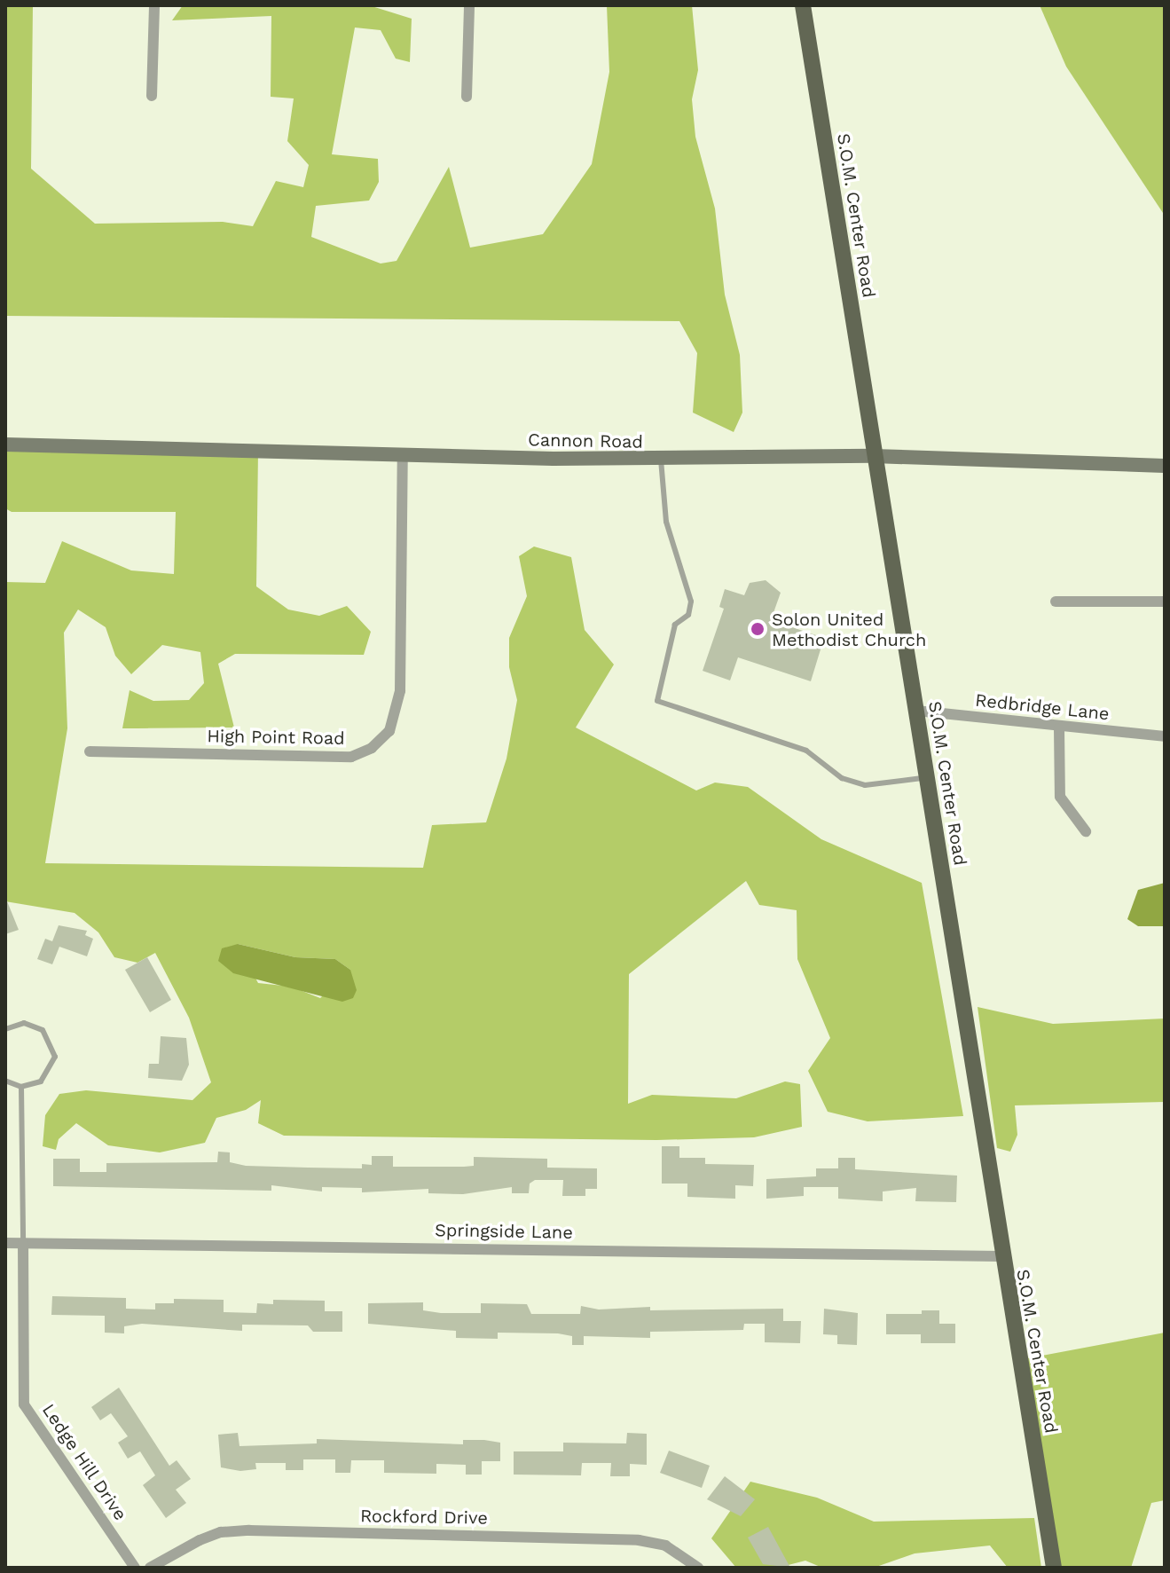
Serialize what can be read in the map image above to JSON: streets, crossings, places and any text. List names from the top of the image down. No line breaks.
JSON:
{"streets":{"main road":["S.O.M. Center Road","Cannon Road"],"street":["Redbridge Lane","High Point Road","Springside Lane","Ledge Hill Drive","Rockford Drive"]},"crossings":[["S.O.M. Center Road","Cannon Road"],["S.O.M. Center Road","Redbridge Lane"],["S.O.M. Center Road","Springside Lane"],["Cannon Road","High Point Road"],["Springside Lane","Ledge Hill Drive"]],"places":["Solon United Methodist Church"]}
